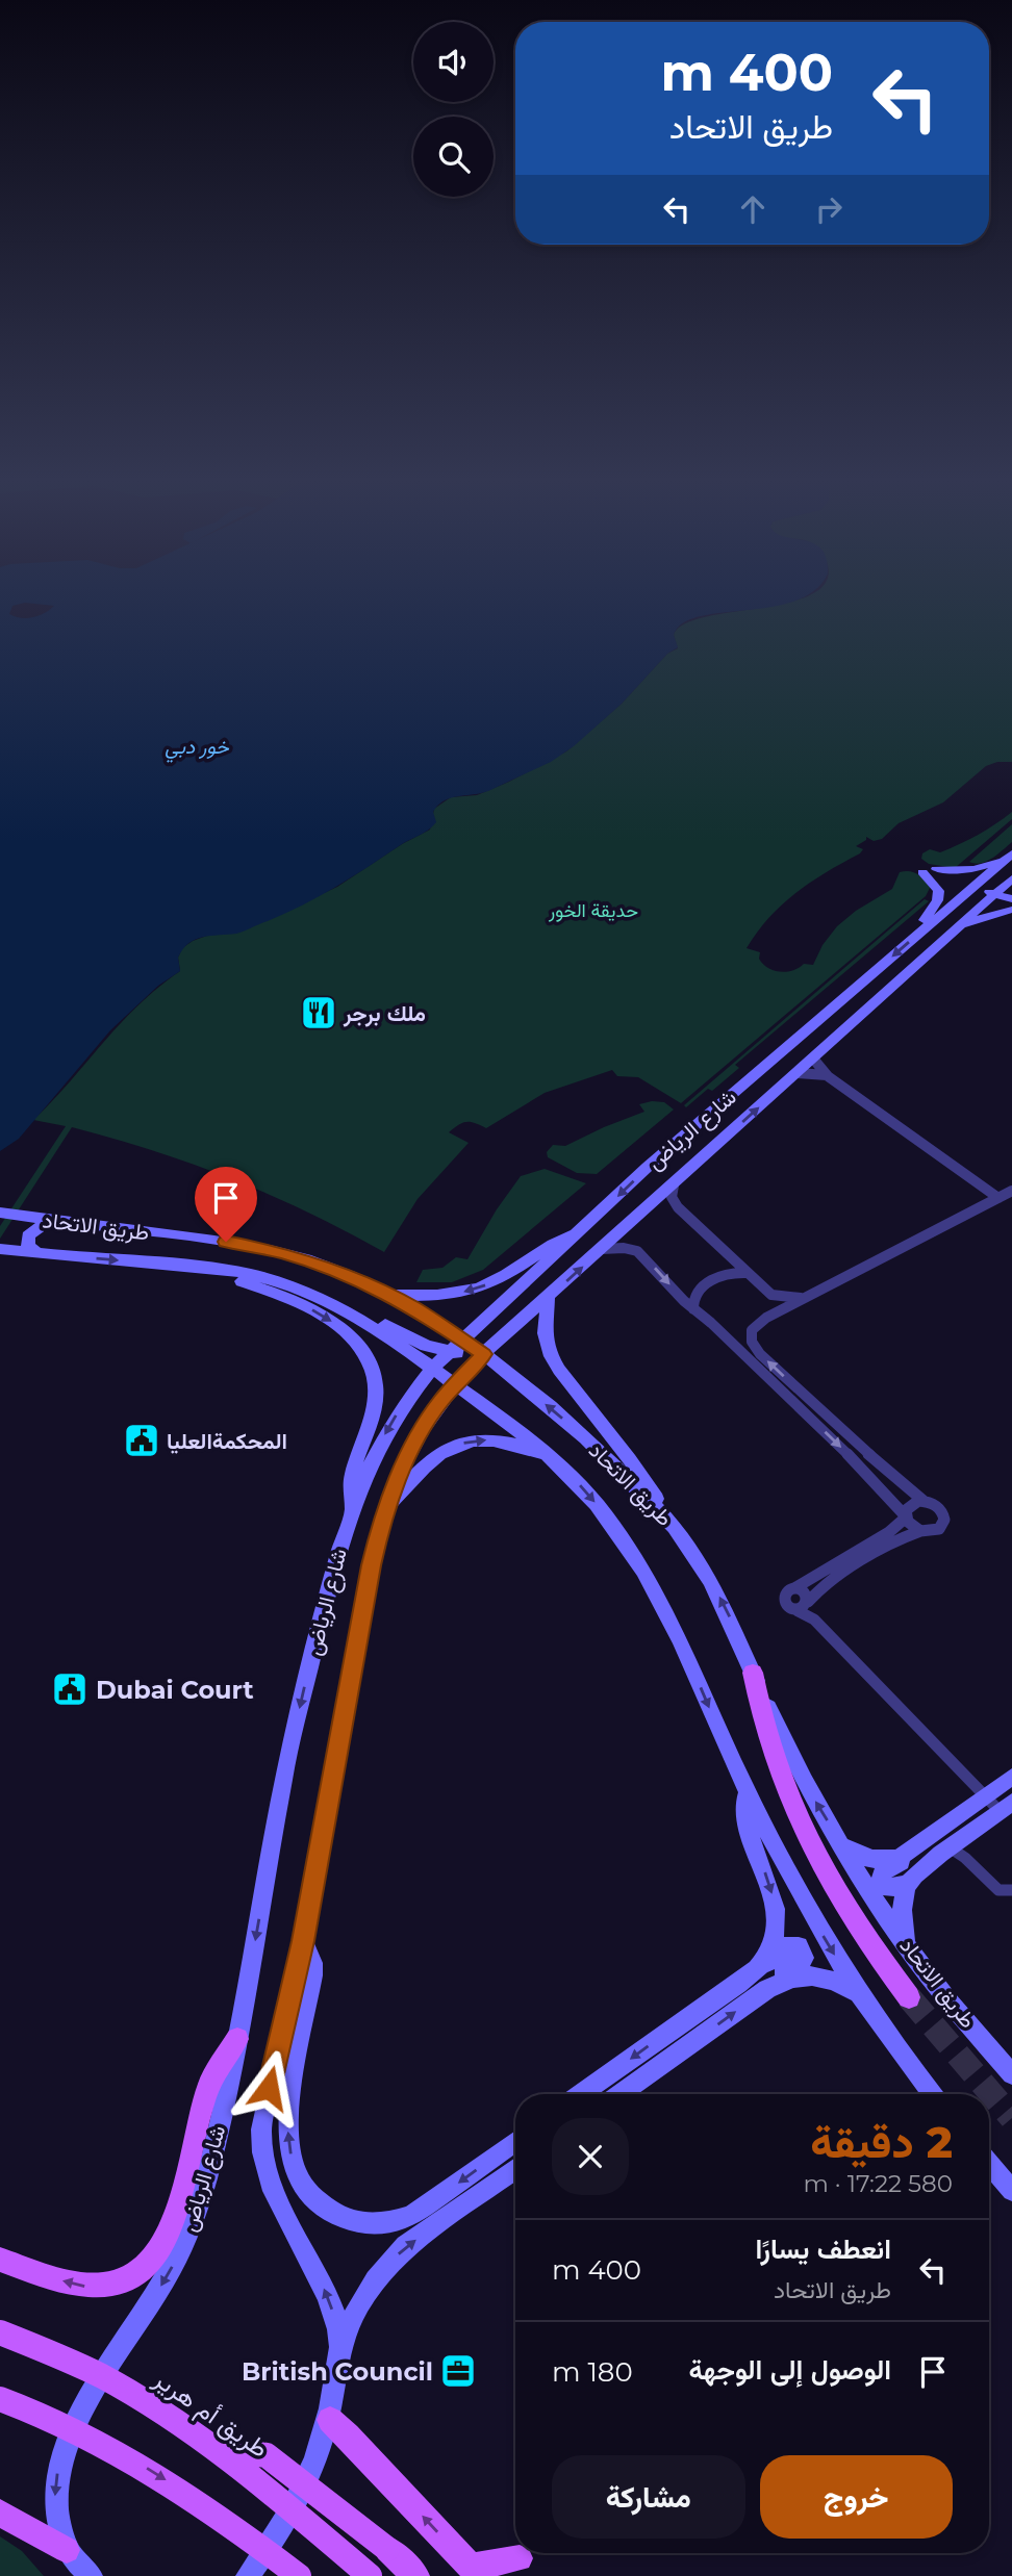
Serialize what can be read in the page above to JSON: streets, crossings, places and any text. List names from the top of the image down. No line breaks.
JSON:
{"streets":{"main road":["شارع الرياض","طريق الاتحاد","طريق أم هرير"]},"crossings":[["شارع الرياض","طريق الاتحاد"]],"water":["خور دبي"],"parks":["حديقة الخور"],"places":{"restaurant":["ملك برجر"],"public building":["المحكمةالعليا","Dubai Court"],"office":["British Council"]},"page":{"turn":["400 m","طريق الاتحاد"],"heading":["2 دقيقة","580 m · 17:22"],"list":[{"name":"انعطف يسارًا","note":"طريق الاتحاد","value":"400 m"},{"name":"الوصول إلى الوجهة","value":"180 m"}],"buttons":["خروج","مشاركة"]}}
